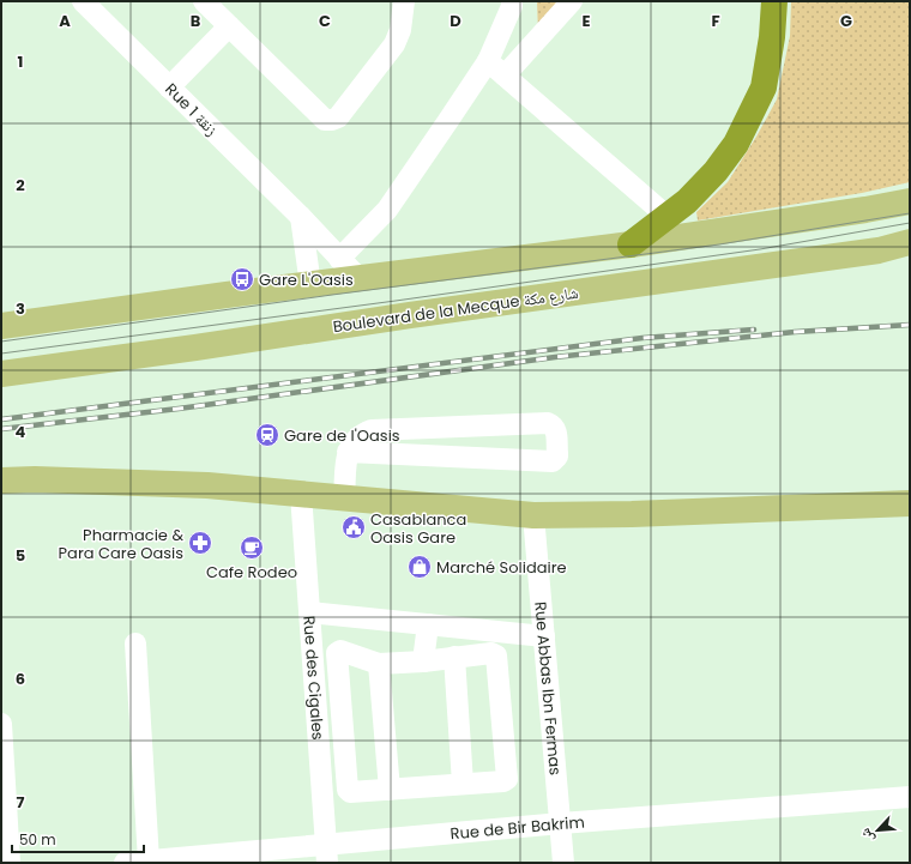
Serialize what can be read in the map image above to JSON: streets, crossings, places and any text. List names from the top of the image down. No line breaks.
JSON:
{"streets":{"main road":["Boulevard de la Mecque شارع مكة"],"street":["Rue 1 زنقة","Rue des Cigales","Rue Abbas Ibn Fermas","Rue de Bir Bakrim"]},"crossings":[["Rue des Cigales","Rue de Bir Bakrim"],["Rue Abbas Ibn Fermas","Rue de Bir Bakrim"]],"places":{"bus stop":["Gare L'Oasis"],"station":["Gare de l'Oasis"],"public building":["Casablanca Oasis Gare"],"pharmacy":["Pharmacie & Para Care Oasis"],"cafe":["Cafe Rodeo"],"shop":["Marché Solidaire"]},"scale_bar":"50 m","north":"bottom left","grid":{"columns":["A","B","C","D","E","F","G"],"rows":["1","2","3","4","5","6","7"]}}
